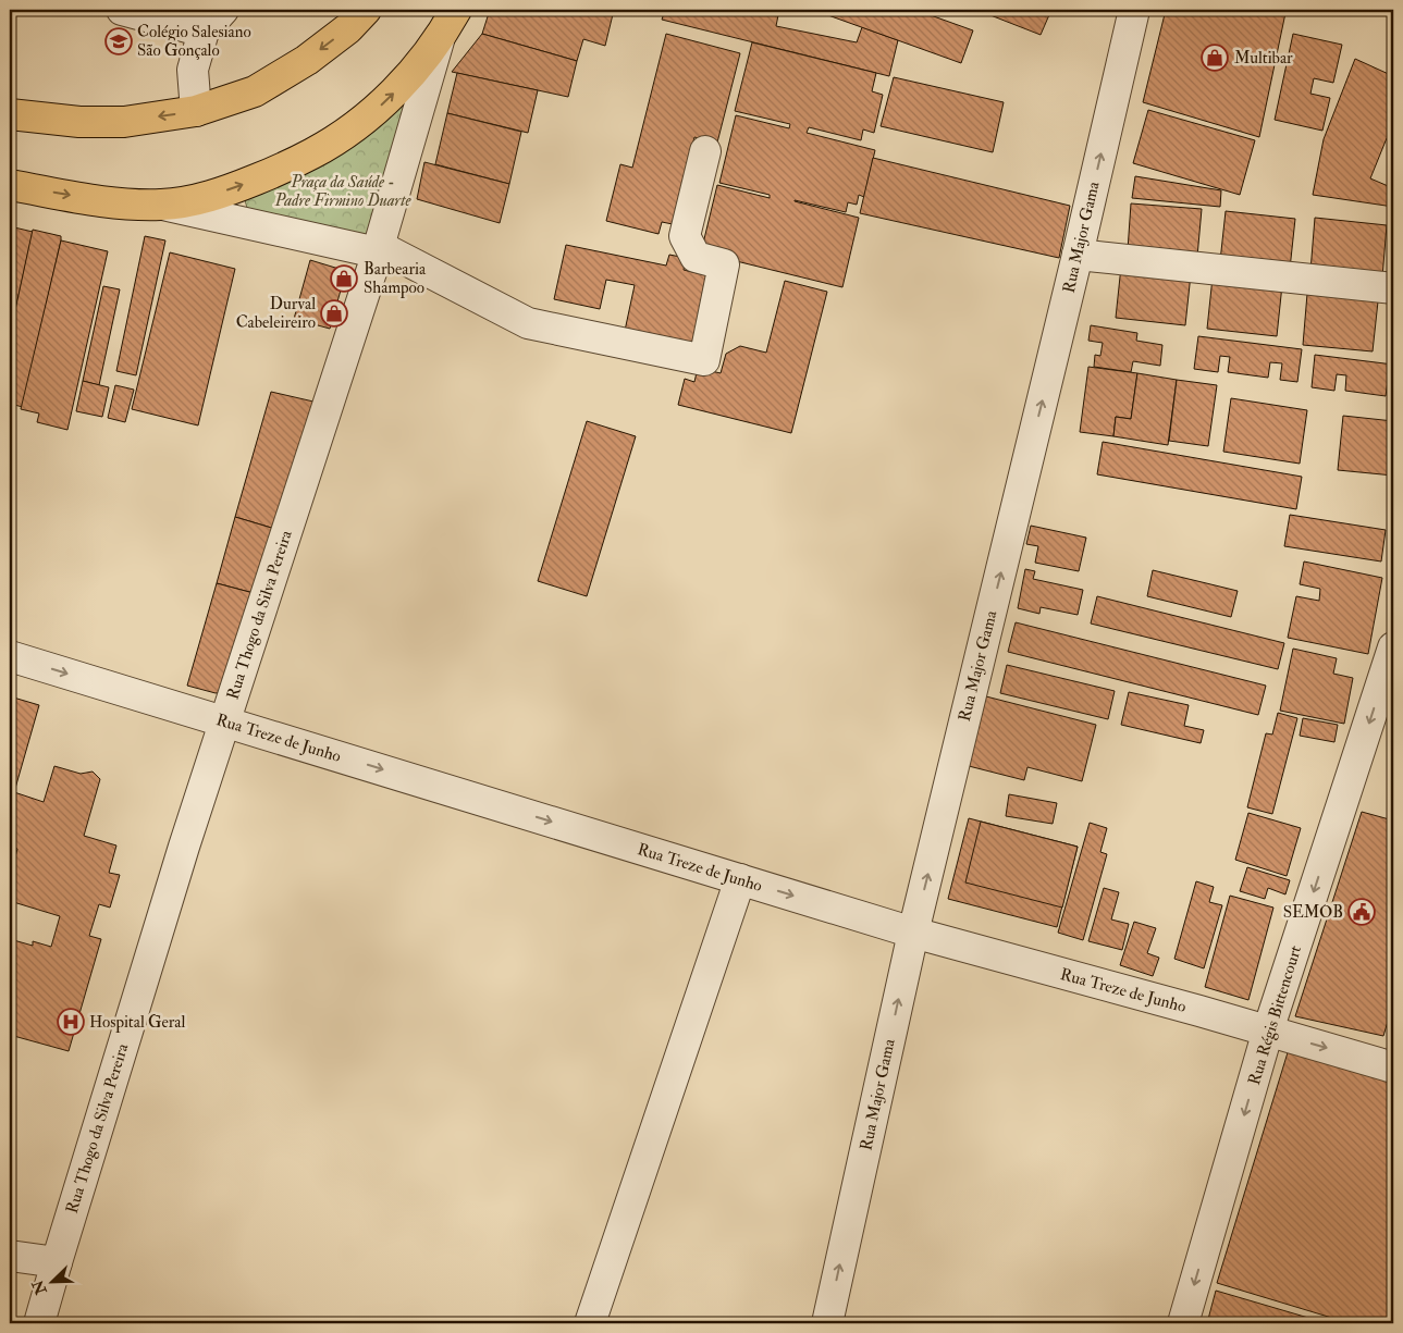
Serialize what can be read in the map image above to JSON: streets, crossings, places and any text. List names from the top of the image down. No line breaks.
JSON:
{"streets":{"street":["Rua Major Gama","Rua Thogo da Silva Pereira","Rua Treze de Junho","Rua Régis Bittencourt"]},"crossings":[["Rua Major Gama","Rua Treze de Junho"],["Rua Thogo da Silva Pereira","Rua Treze de Junho"],["Rua Treze de Junho","Rua Régis Bittencourt"]],"one_way":["Rua Treze de Junho","Rua Régis Bittencourt"],"parks":["Praça da Saúde - Padre Firmino Duarte"],"places":{"school or university":["Colégio Salesiano São Gonçalo"],"shop":["Multibar","Barbearia Shampoo","Durval Cabeleireiro"],"public building":["SEMOB"],"hospital":["Hospital Geral"]},"north":"bottom left"}
